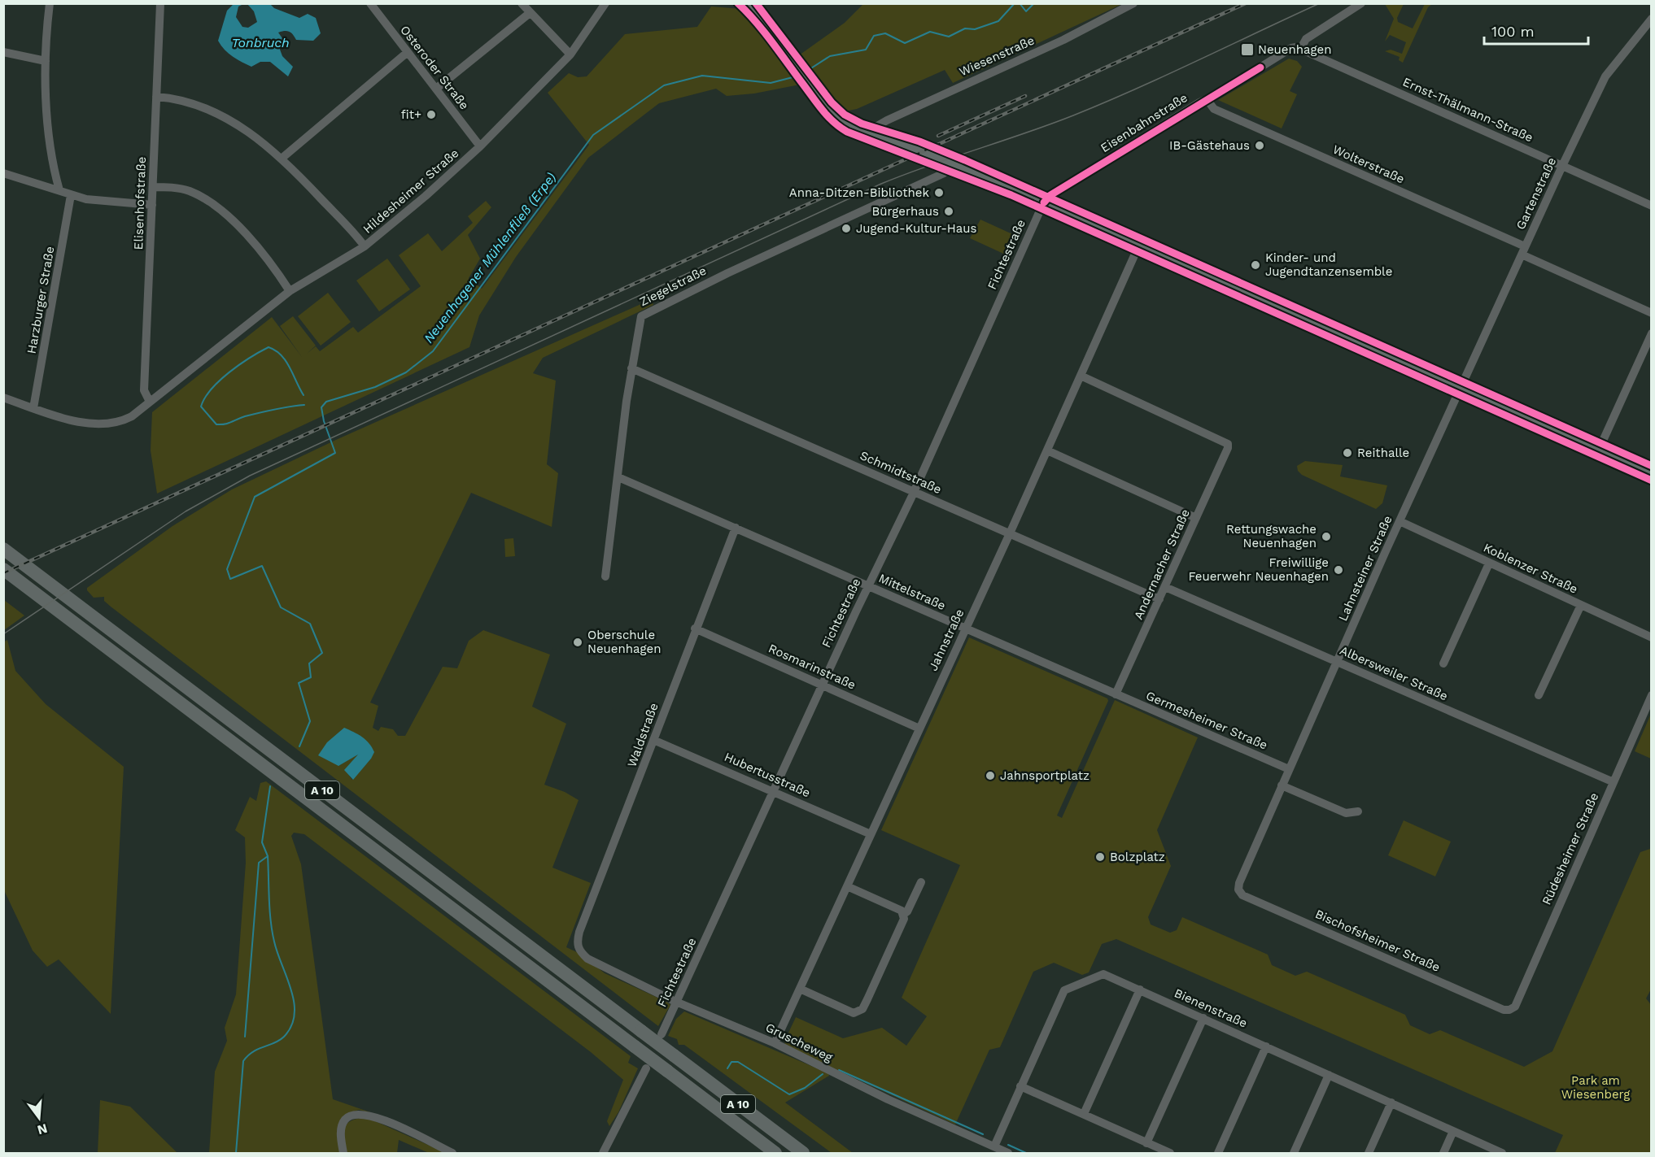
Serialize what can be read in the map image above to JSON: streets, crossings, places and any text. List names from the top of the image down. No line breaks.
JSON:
{"streets":{"highway":["A 10"],"street":["Wiesenstraße","Osteroder Straße","Ernst-Thälmann-Straße","Eisenbahnstraße","Wolterstraße","Hildesheimer Straße","Gartenstraße","Elisenhofstraße","Fichtestraße","Ziegelstraße","Harzburger Straße","Schmidtstraße","Andernacher Straße","Lahnsteiner Straße","Koblenzer Straße","Mittelstraße","Jahnstraße","Rosmarinstraße","Albersweiler Straße","Germesheimer Straße","Waldstraße","Hubertusstraße","Rüdesheimer Straße","Bischofsheimer Straße","Bienenstraße","Gruscheweg"]},"crossings":[["Osteroder Straße","Hildesheimer Straße"],["Ernst-Thälmann-Straße","Eisenbahnstraße"],["Ernst-Thälmann-Straße","Gartenstraße"],["Eisenbahnstraße","Wolterstraße"],["Eisenbahnstraße","Fichtestraße"],["Wolterstraße","Gartenstraße"],["Hildesheimer Straße","Elisenhofstraße"],["Hildesheimer Straße","Harzburger Straße"],["Gartenstraße","Lahnsteiner Straße"],["Fichtestraße","Schmidtstraße"],["Fichtestraße","Mittelstraße"],["Fichtestraße","Rosmarinstraße"],["Fichtestraße","Hubertusstraße"],["Fichtestraße","Gruscheweg"],["Ziegelstraße","Schmidtstraße"],["Ziegelstraße","Mittelstraße"],["Schmidtstraße","Andernacher Straße"],["Schmidtstraße","Jahnstraße"],["Andernacher Straße","Mittelstraße"],["Andernacher Straße","Jahnstraße"],["Andernacher Straße","Albersweiler Straße"],["Andernacher Straße","Germesheimer Straße"],["Lahnsteiner Straße","Koblenzer Straße"],["Lahnsteiner Straße","Albersweiler Straße"],["Lahnsteiner Straße","Germesheimer Straße"],["Lahnsteiner Straße","Bischofsheimer Straße"],["Mittelstraße","Jahnstraße"],["Mittelstraße","Germesheimer Straße"],["Mittelstraße","Waldstraße"],["Jahnstraße","Rosmarinstraße"],["Jahnstraße","Hubertusstraße"],["Jahnstraße","Gruscheweg"],["Rosmarinstraße","Waldstraße"],["Albersweiler Straße","Rüdesheimer Straße"],["Waldstraße","Hubertusstraße"],["Waldstraße","Gruscheweg"],["Rüdesheimer Straße","Bischofsheimer Straße"],["Bienenstraße","Gruscheweg"]],"water":["Tonbruch","Neuenhagener Mühlenfließ (Erpe)"],"parks":["Park am Wiesenberg"],"places":{"transit":["Neuenhagen"],"other":["fit+","IB-Gästehaus","Anna-Ditzen-Bibliothek","Bürgerhaus","Jugend-Kultur-Haus","Kinder- und Jugendtanzensemble","Reithalle","Rettungswache Neuenhagen","Freiwillige Feuerwehr Neuenhagen","Oberschule Neuenhagen","Jahnsportplatz","Bolzplatz"]},"scale_bar":"100 m","north":"bottom"}
